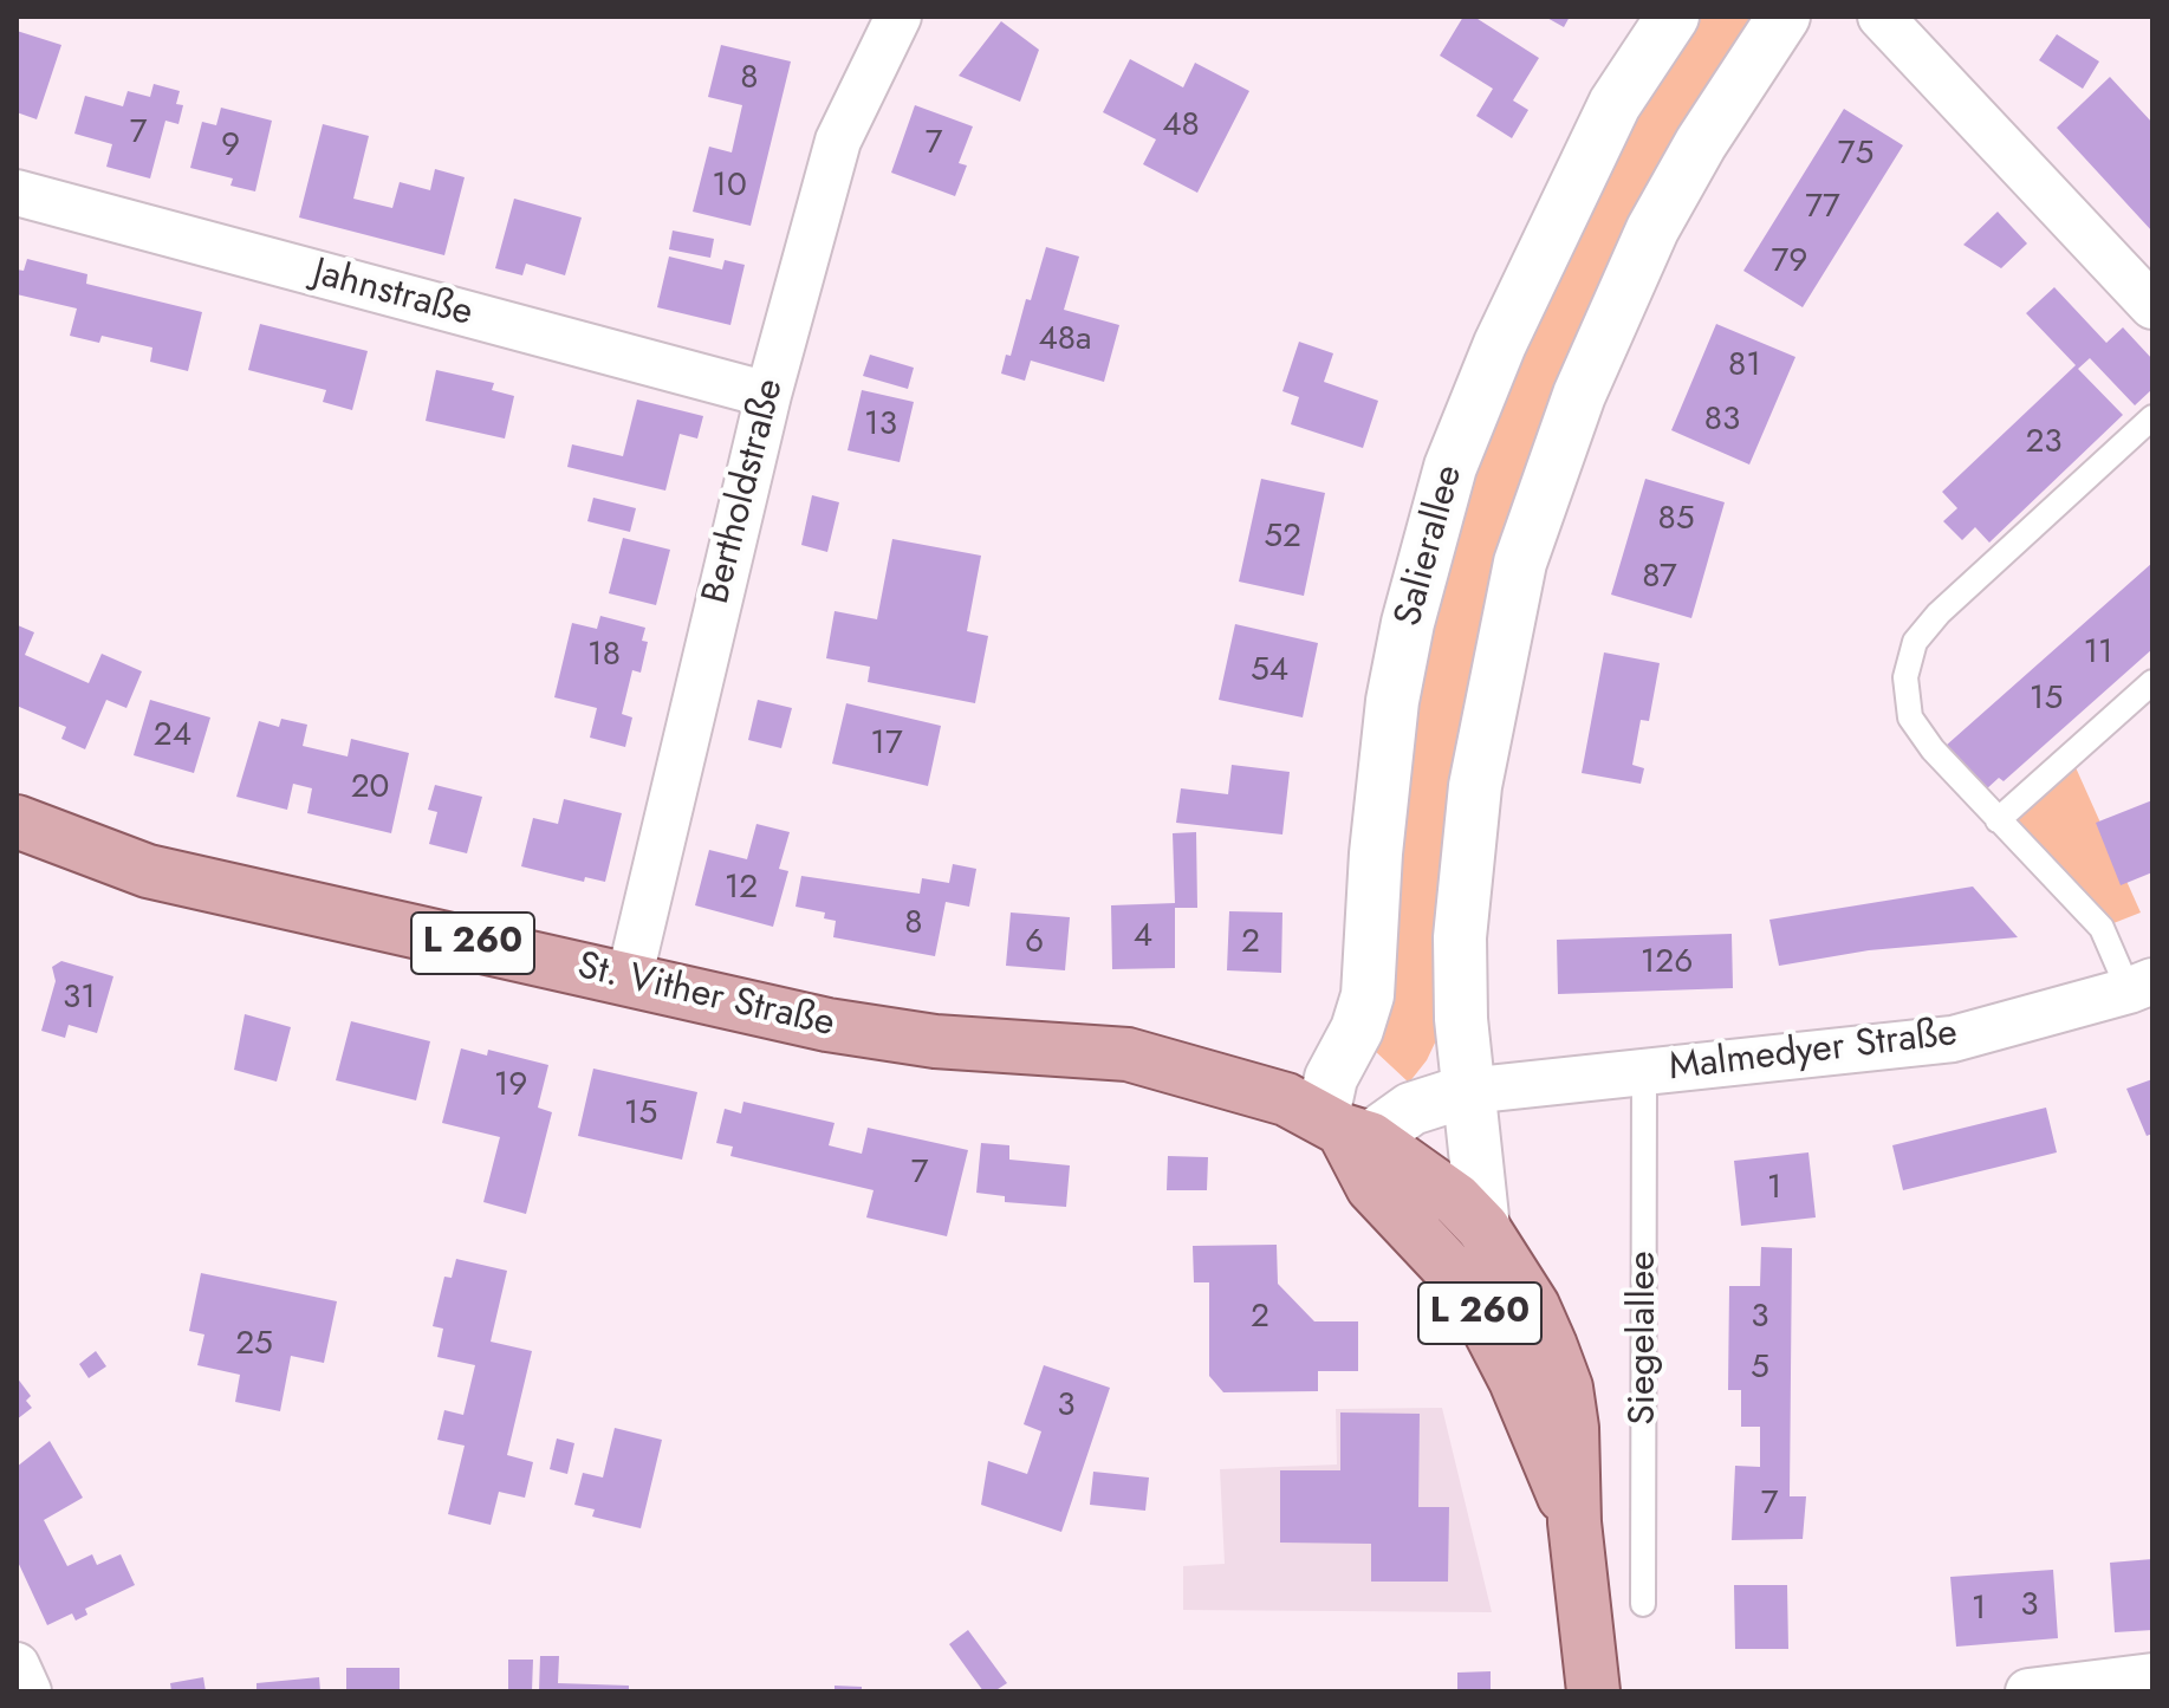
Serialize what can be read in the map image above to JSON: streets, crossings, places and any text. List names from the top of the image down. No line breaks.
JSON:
{"streets":{"main road":["L 260","St. Vither Straße","Siegelallee"],"street":["Jahnstraße","Bertholdstraße","Salierallee","Malmedyer Straße"]},"crossings":[["Jahnstraße","Bertholdstraße"],["Bertholdstraße","St. Vither Straße"],["Salierallee","St. Vither Straße"],["Salierallee","Siegelallee"],["St. Vither Straße","Siegelallee"],["Malmedyer Straße","Siegelallee"]],"house_numbers":["8","48","7","7","9","75","10","77","79","48a","81","83","13","23","85","52","87","11","18","54","15","24","17","20","12","8","4","6","2","126","31","19","15","7","1","2","3","25","5","3","7","3","1"]}
